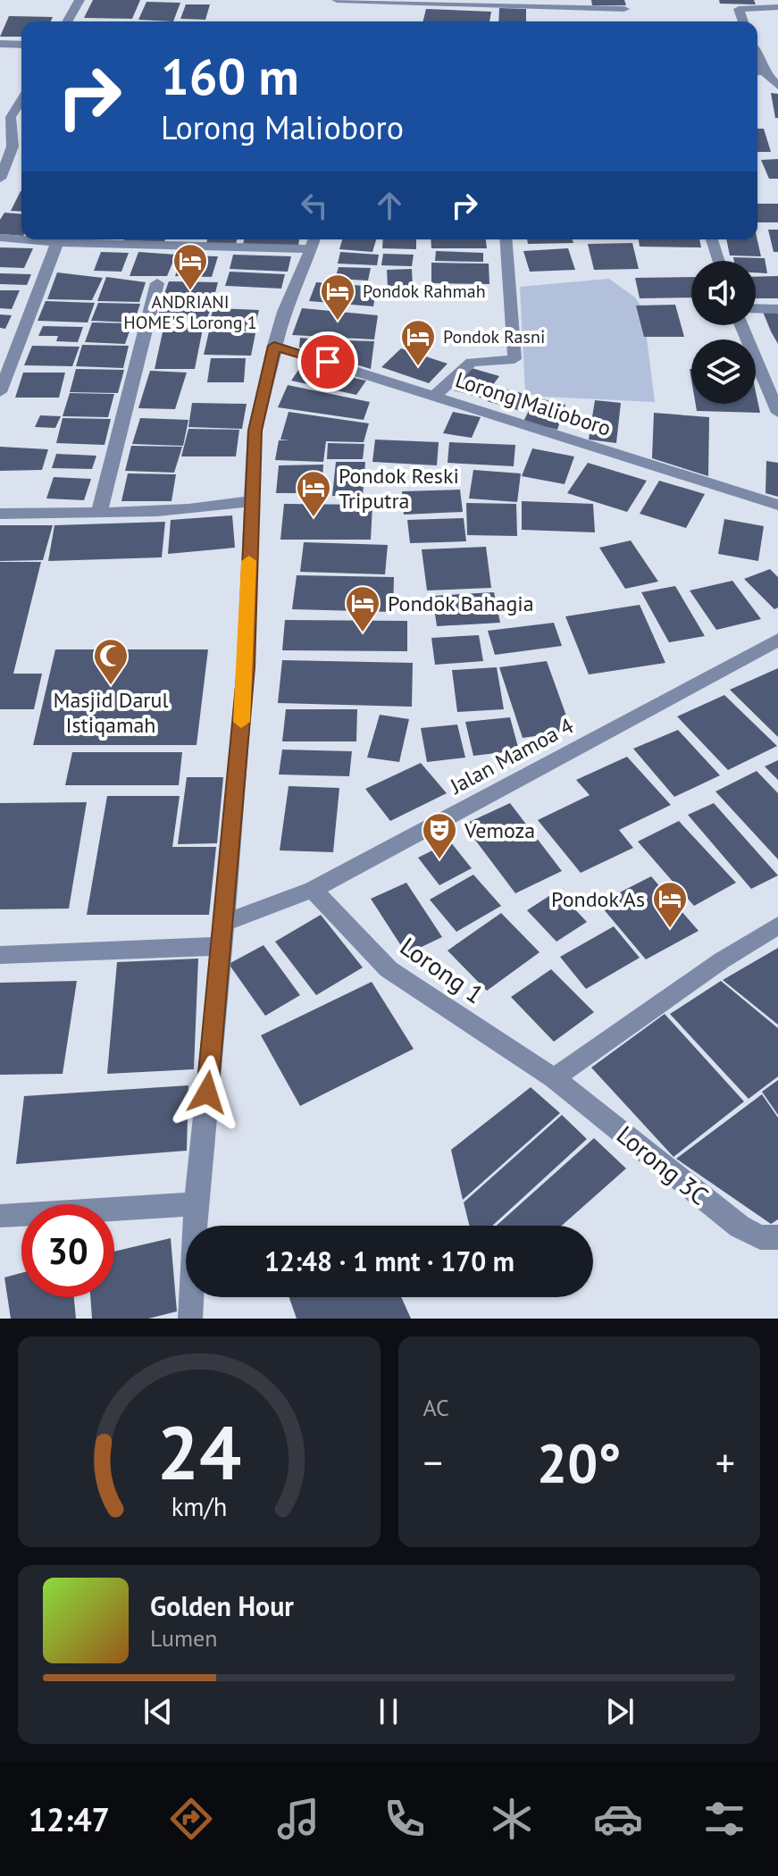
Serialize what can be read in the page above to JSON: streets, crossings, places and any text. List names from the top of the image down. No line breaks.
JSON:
{"streets":{"street":["Lorong Malioboro","Jalan Mamoa 4","Lorong 1","Lorong 3C"]},"crossings":[["Jalan Mamoa 4","Lorong 1"],["Lorong 1","Lorong 3C"]],"places":{"hotel":["ANDRIANI HOME'S Lorong 1","Pondok Rahmah","Pondok Rasni","Pondok Reski Triputra","Pondok Bahagia","Pondok As"],"mosque":["Masjid Darul Istiqamah"],"theatre":["Vemoza"]},"page":{"turn":["160 m","Lorong Malioboro"],"limit":"30","trip":"12:48 · 1 mnt · 170 m","tile":"AC","heat":["−","20°","+"],"song":["Golden Hour","Lumen"],"tabs":"12:47","gauge":["24","km/h"]}}
